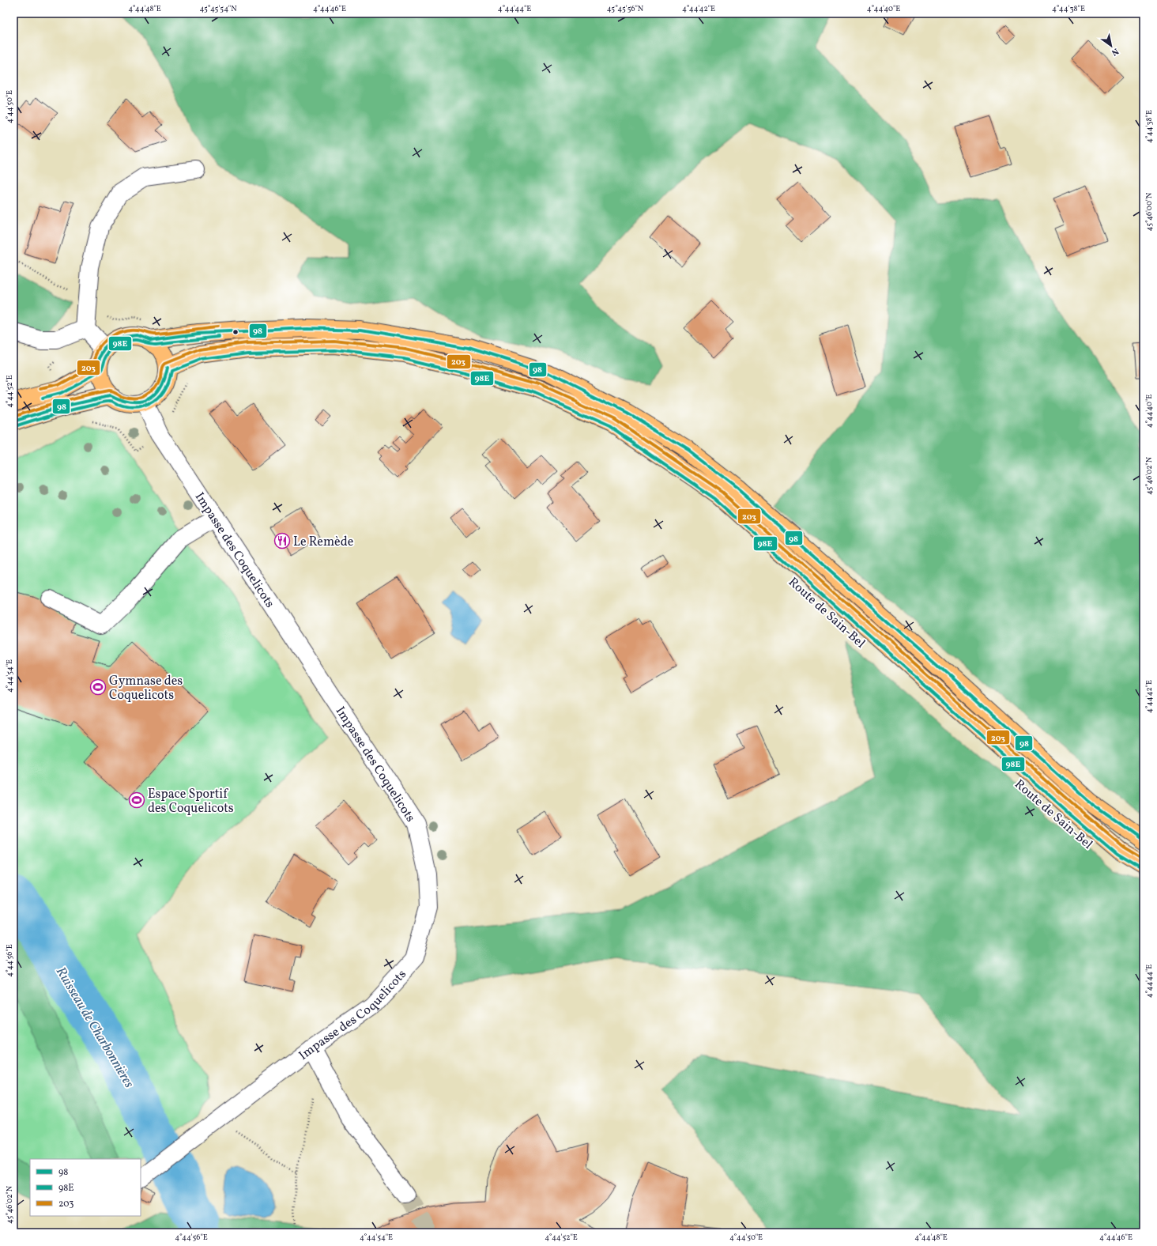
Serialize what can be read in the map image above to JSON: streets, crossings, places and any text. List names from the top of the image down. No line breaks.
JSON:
{"streets":{"main road":["Route de Sain-Bel"],"street":["Impasse des Coquelicots"]},"crossings":[["Impasse des Coquelicots","Route de Sain-Bel"]],"water":["Ruisseau de Charbonnières"],"places":{"restaurant":["Le Remède"],"sports":["Gymnase des Coquelicots","Espace Sportif des Coquelicots"]},"lines":["transit line 203","transit line 98","transit line 98E"],"legend":["98","98E","203"],"north":"bottom right","coordinates":["4°44'48\"E","45°45'54\"N","4°44'46\"E","4°44'44\"E","45°45'56\"N","4°44'42\"E","4°44'40\"E","4°44'38\"E","4°44'50\"E","45°46'00\"N","4°44'52\"E","45°46'02\"N","4°44'54\"E","4°44'56\"E"]}
